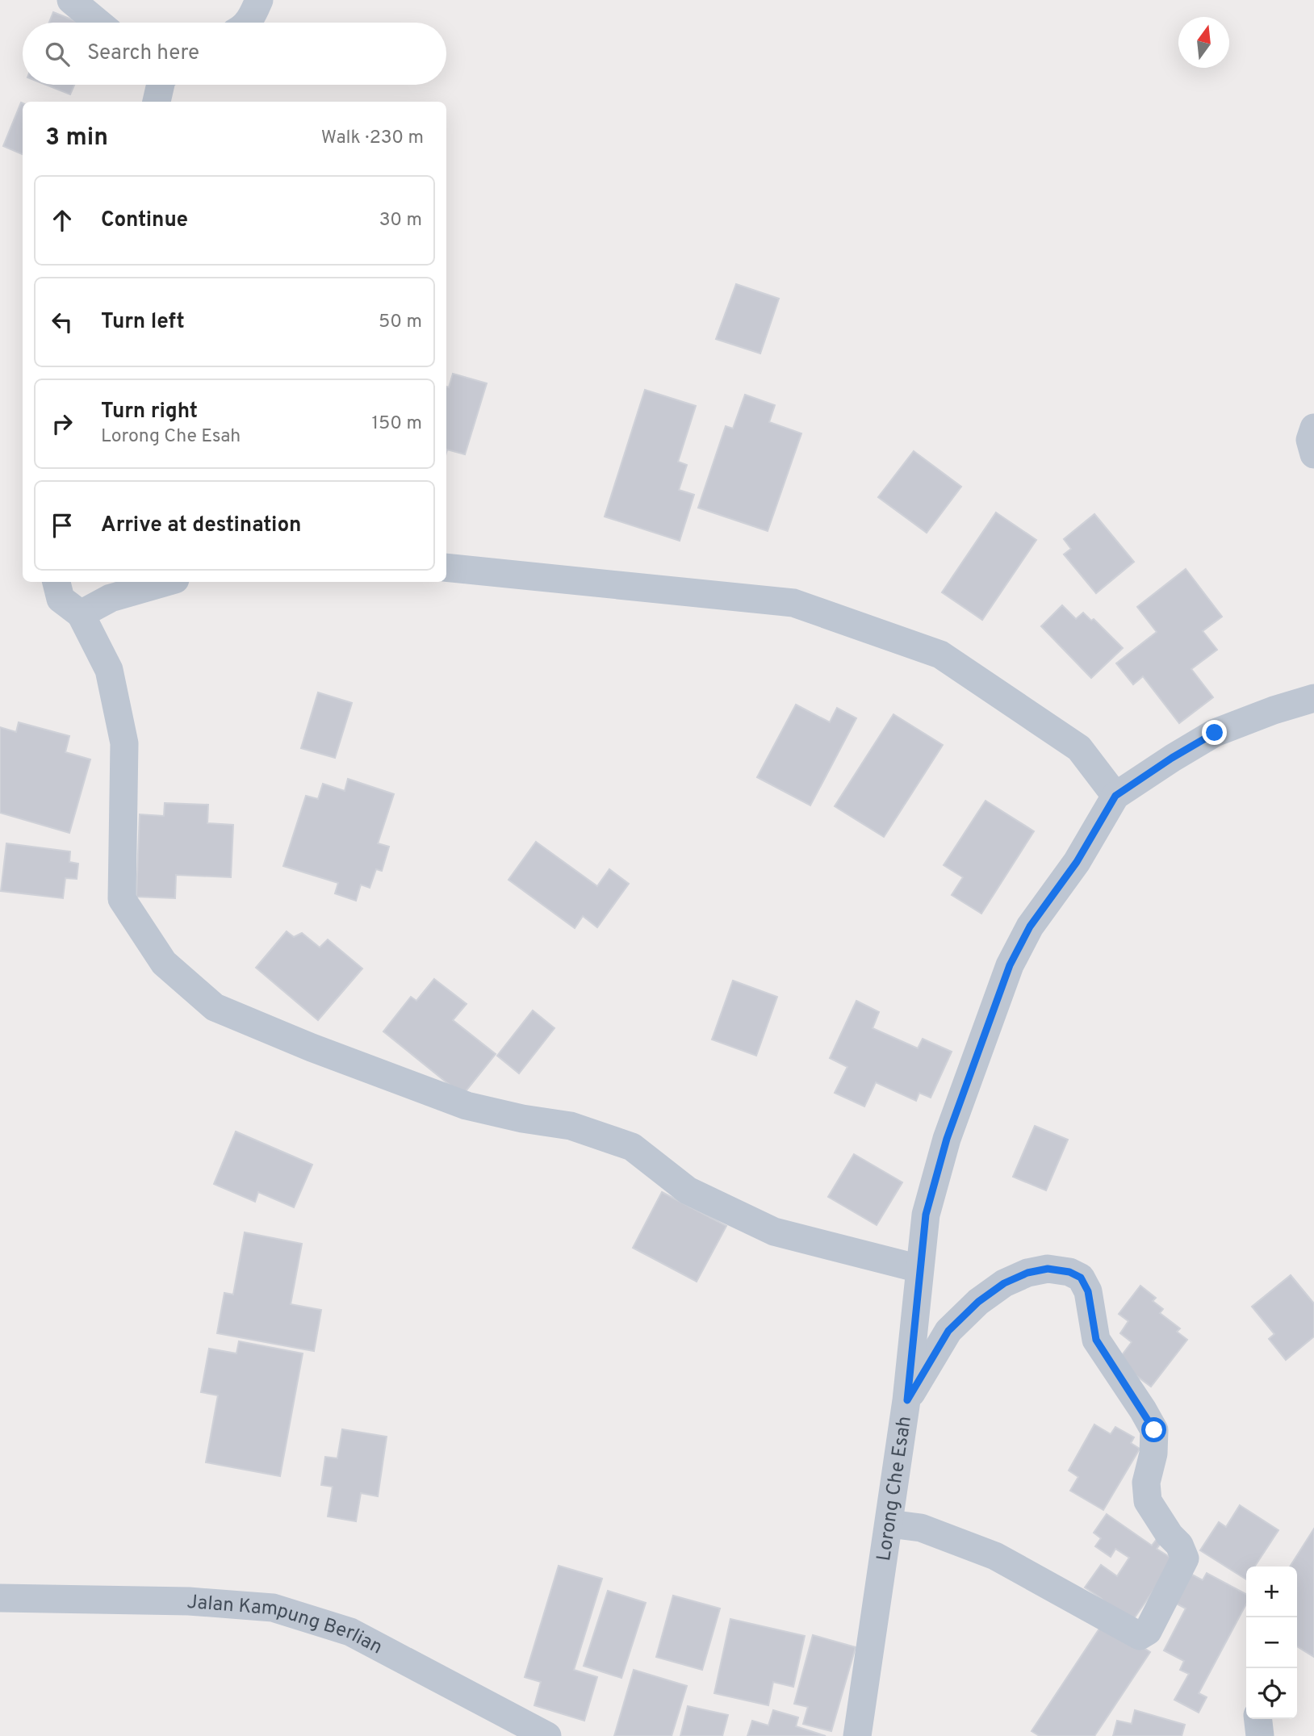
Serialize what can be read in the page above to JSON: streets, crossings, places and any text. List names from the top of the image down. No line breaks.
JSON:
{"streets":{"street":["Lorong Che Esah","Jalan Kampung Berlian"]},"north":"top","page":{"search":"Search here","heading":["3 min","Walk · 230 m"],"list":[["Continue","30 m"],["Turn left","50 m"],["Turn right","Lorong Che Esah","150 m"],"Arrive at destination"],"map_buttons":["+","−"]}}
